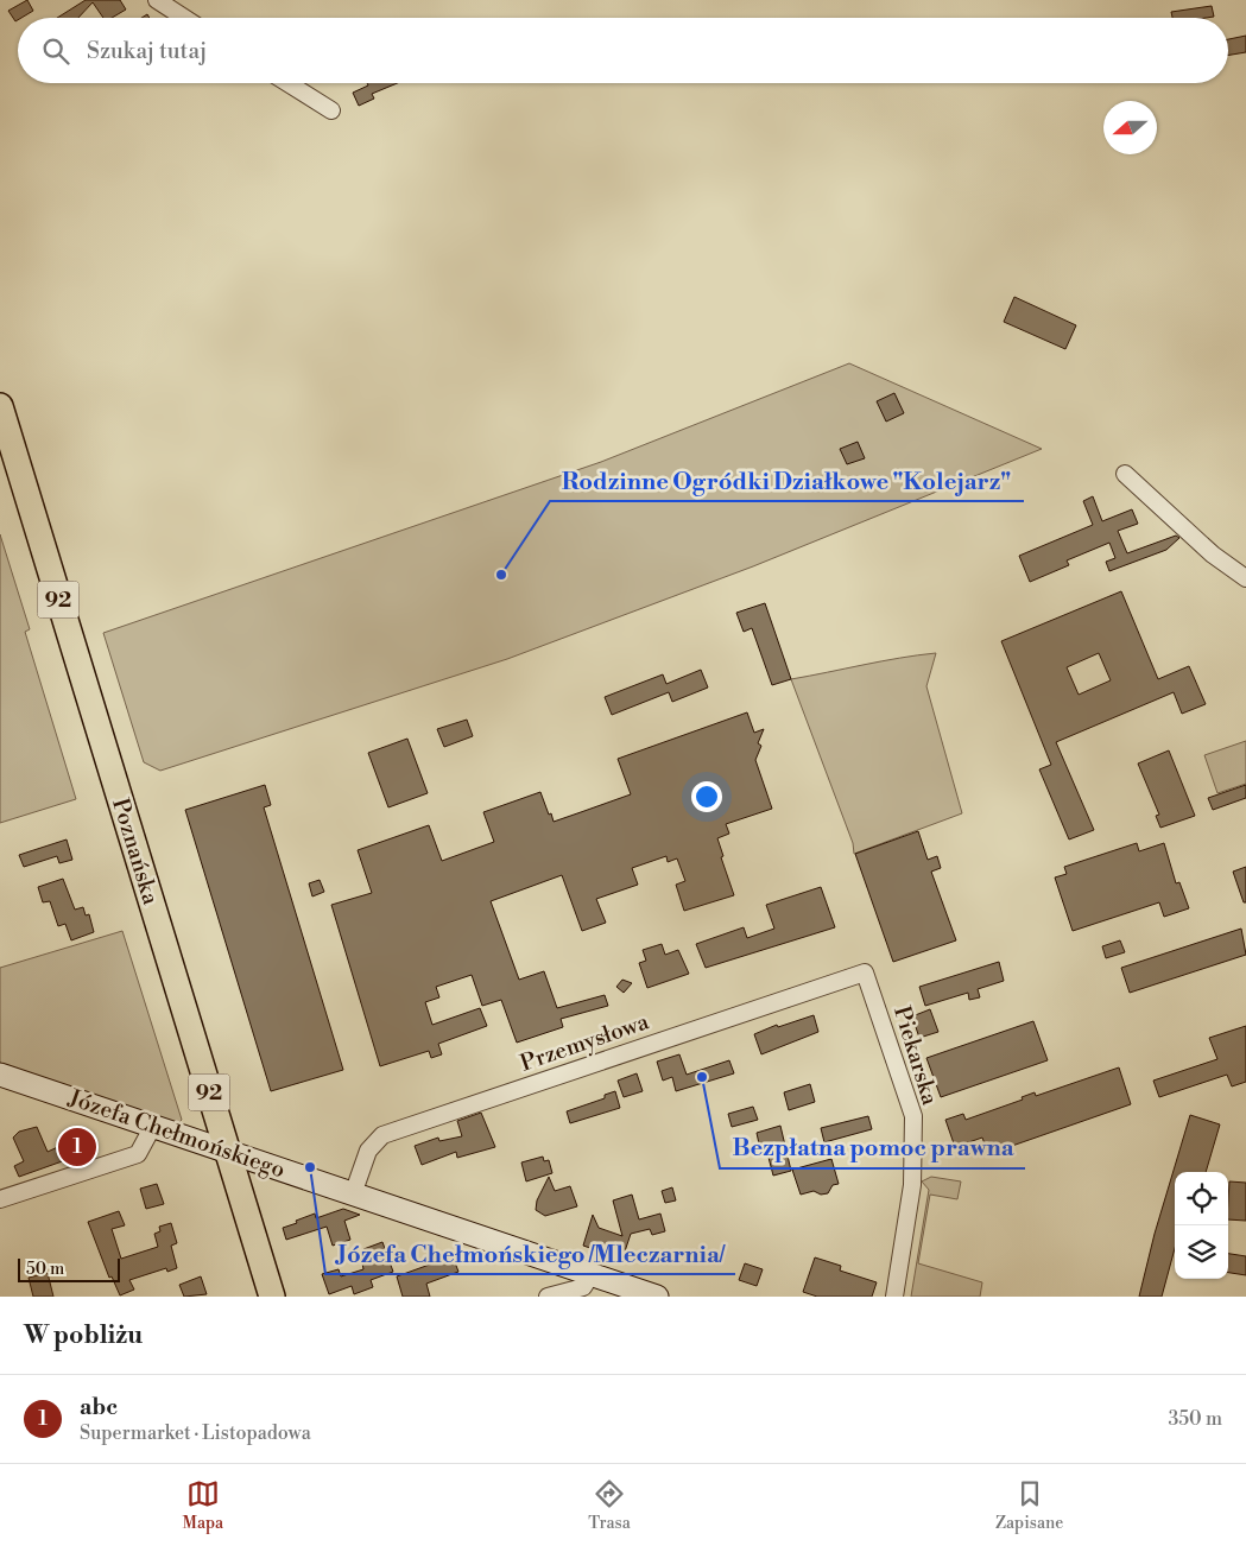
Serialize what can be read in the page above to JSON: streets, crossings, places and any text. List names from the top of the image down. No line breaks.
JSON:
{"streets":{"main road":["92","Poznańska"],"street":["Przemysłowa","Piekarska","Józefa Chełmońskiego"]},"crossings":[["Poznańska","Józefa Chełmońskiego"],["Przemysłowa","Piekarska"],["Przemysłowa","Józefa Chełmońskiego"]],"places":["Rodzinne Ogródki Działkowe \"Kolejarz\"","Bezpłatna pomoc prawna","Józefa Chełmońskiego /Mleczarnia/"],"scale_bar":"50 m","north":"left","page":{"search":"Szukaj tutaj","pins":"1","scale":"50 m","heading":"W pobliżu","list":[{"mark":"1","name":"abc","note":"Supermarket · Listopadowa","value":"350 m"}],"nav":["Mapa","Trasa","Zapisane"]}}
